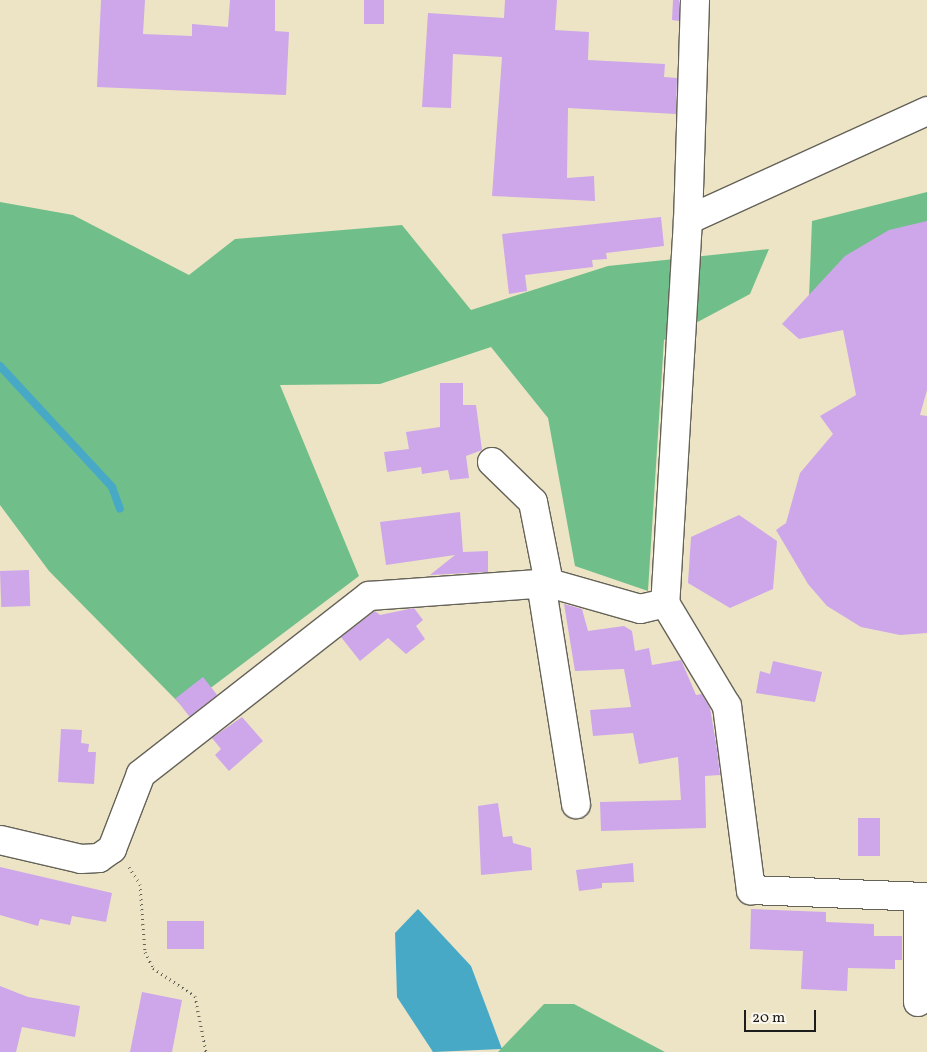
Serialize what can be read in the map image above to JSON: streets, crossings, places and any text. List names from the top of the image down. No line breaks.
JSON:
{"scale_bar":"20 m"}
